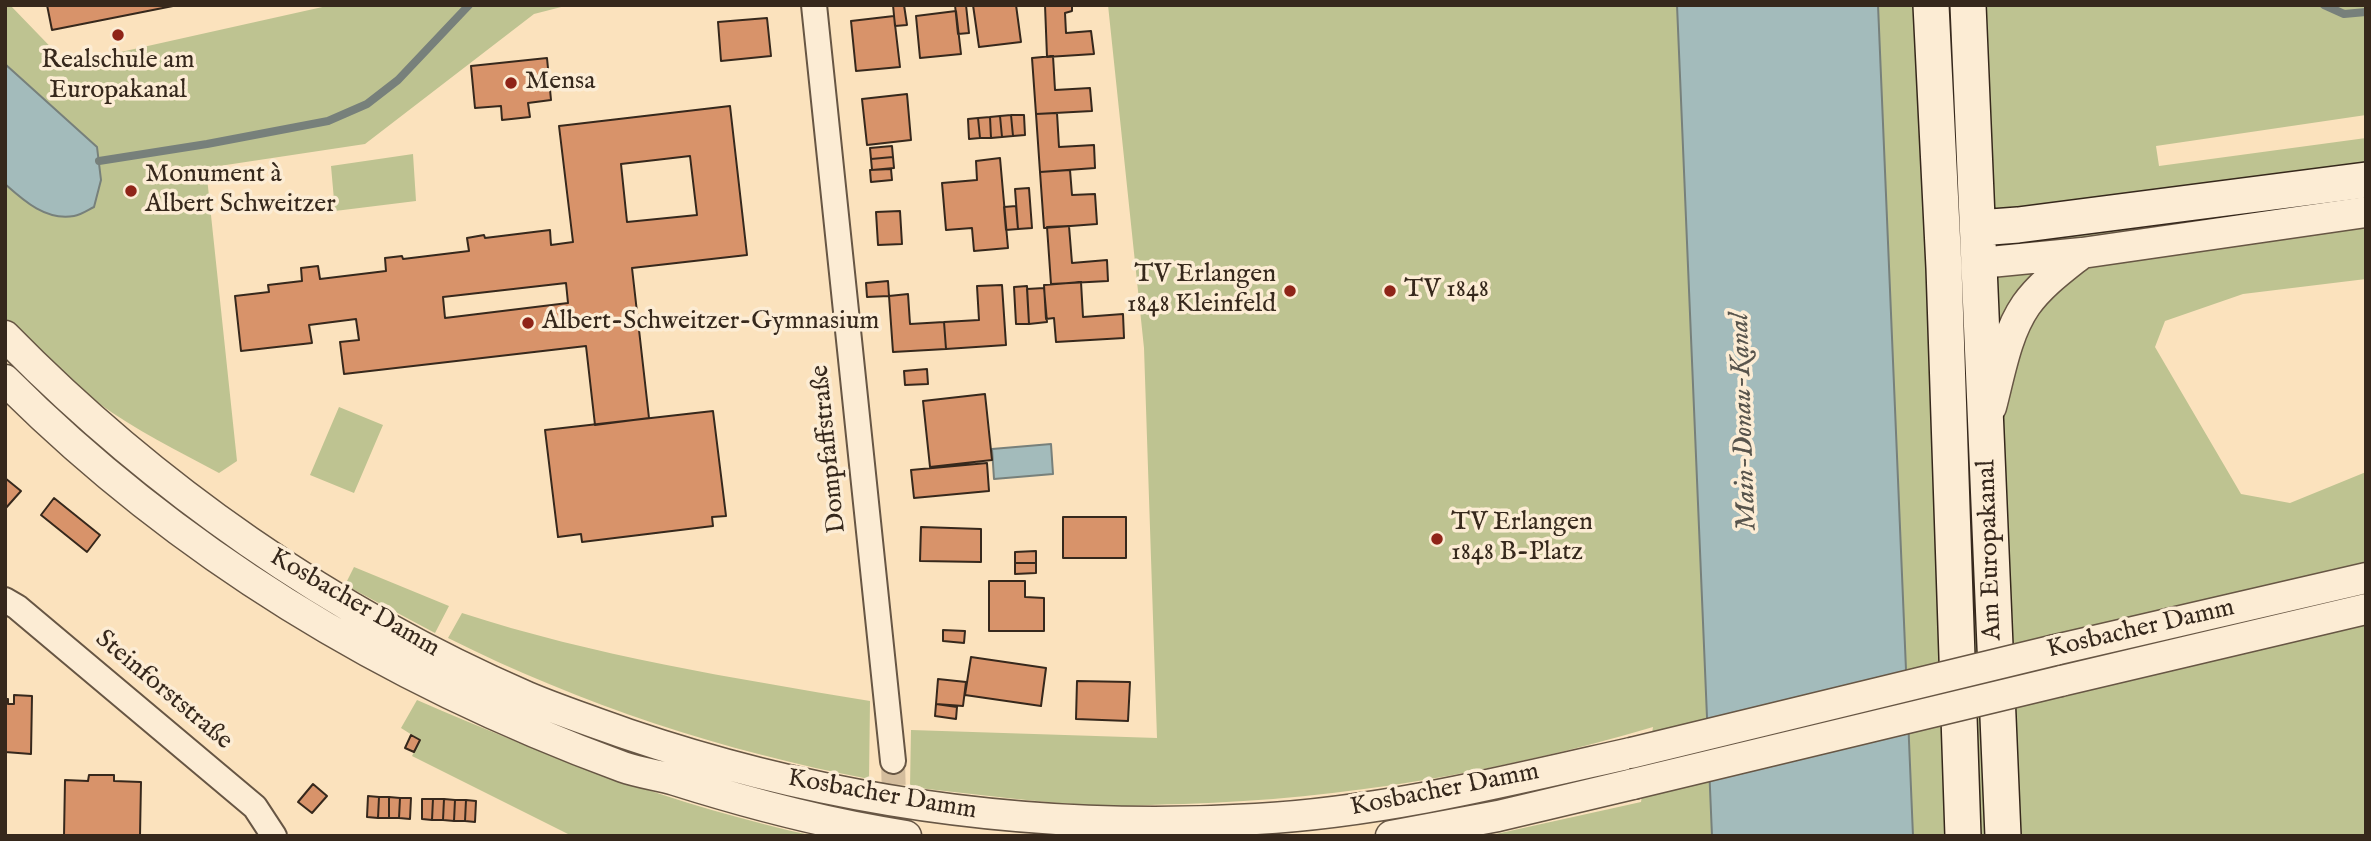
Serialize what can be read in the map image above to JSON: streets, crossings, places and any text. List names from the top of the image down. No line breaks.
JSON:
{"streets":{"main road":["Am Europakanal"],"street":["Dompfaffstraße","Kosbacher Damm","Steinforststraße"]},"water":["Main-Donau-Kanal"],"places":["Realschule am Europakanal","Mensa","Monument à Albert Schweitzer","TV Erlangen 1848 Kleinfeld","TV 1848","Albert-Schweitzer-Gymnasium","TV Erlangen 1848 B-Platz"]}
